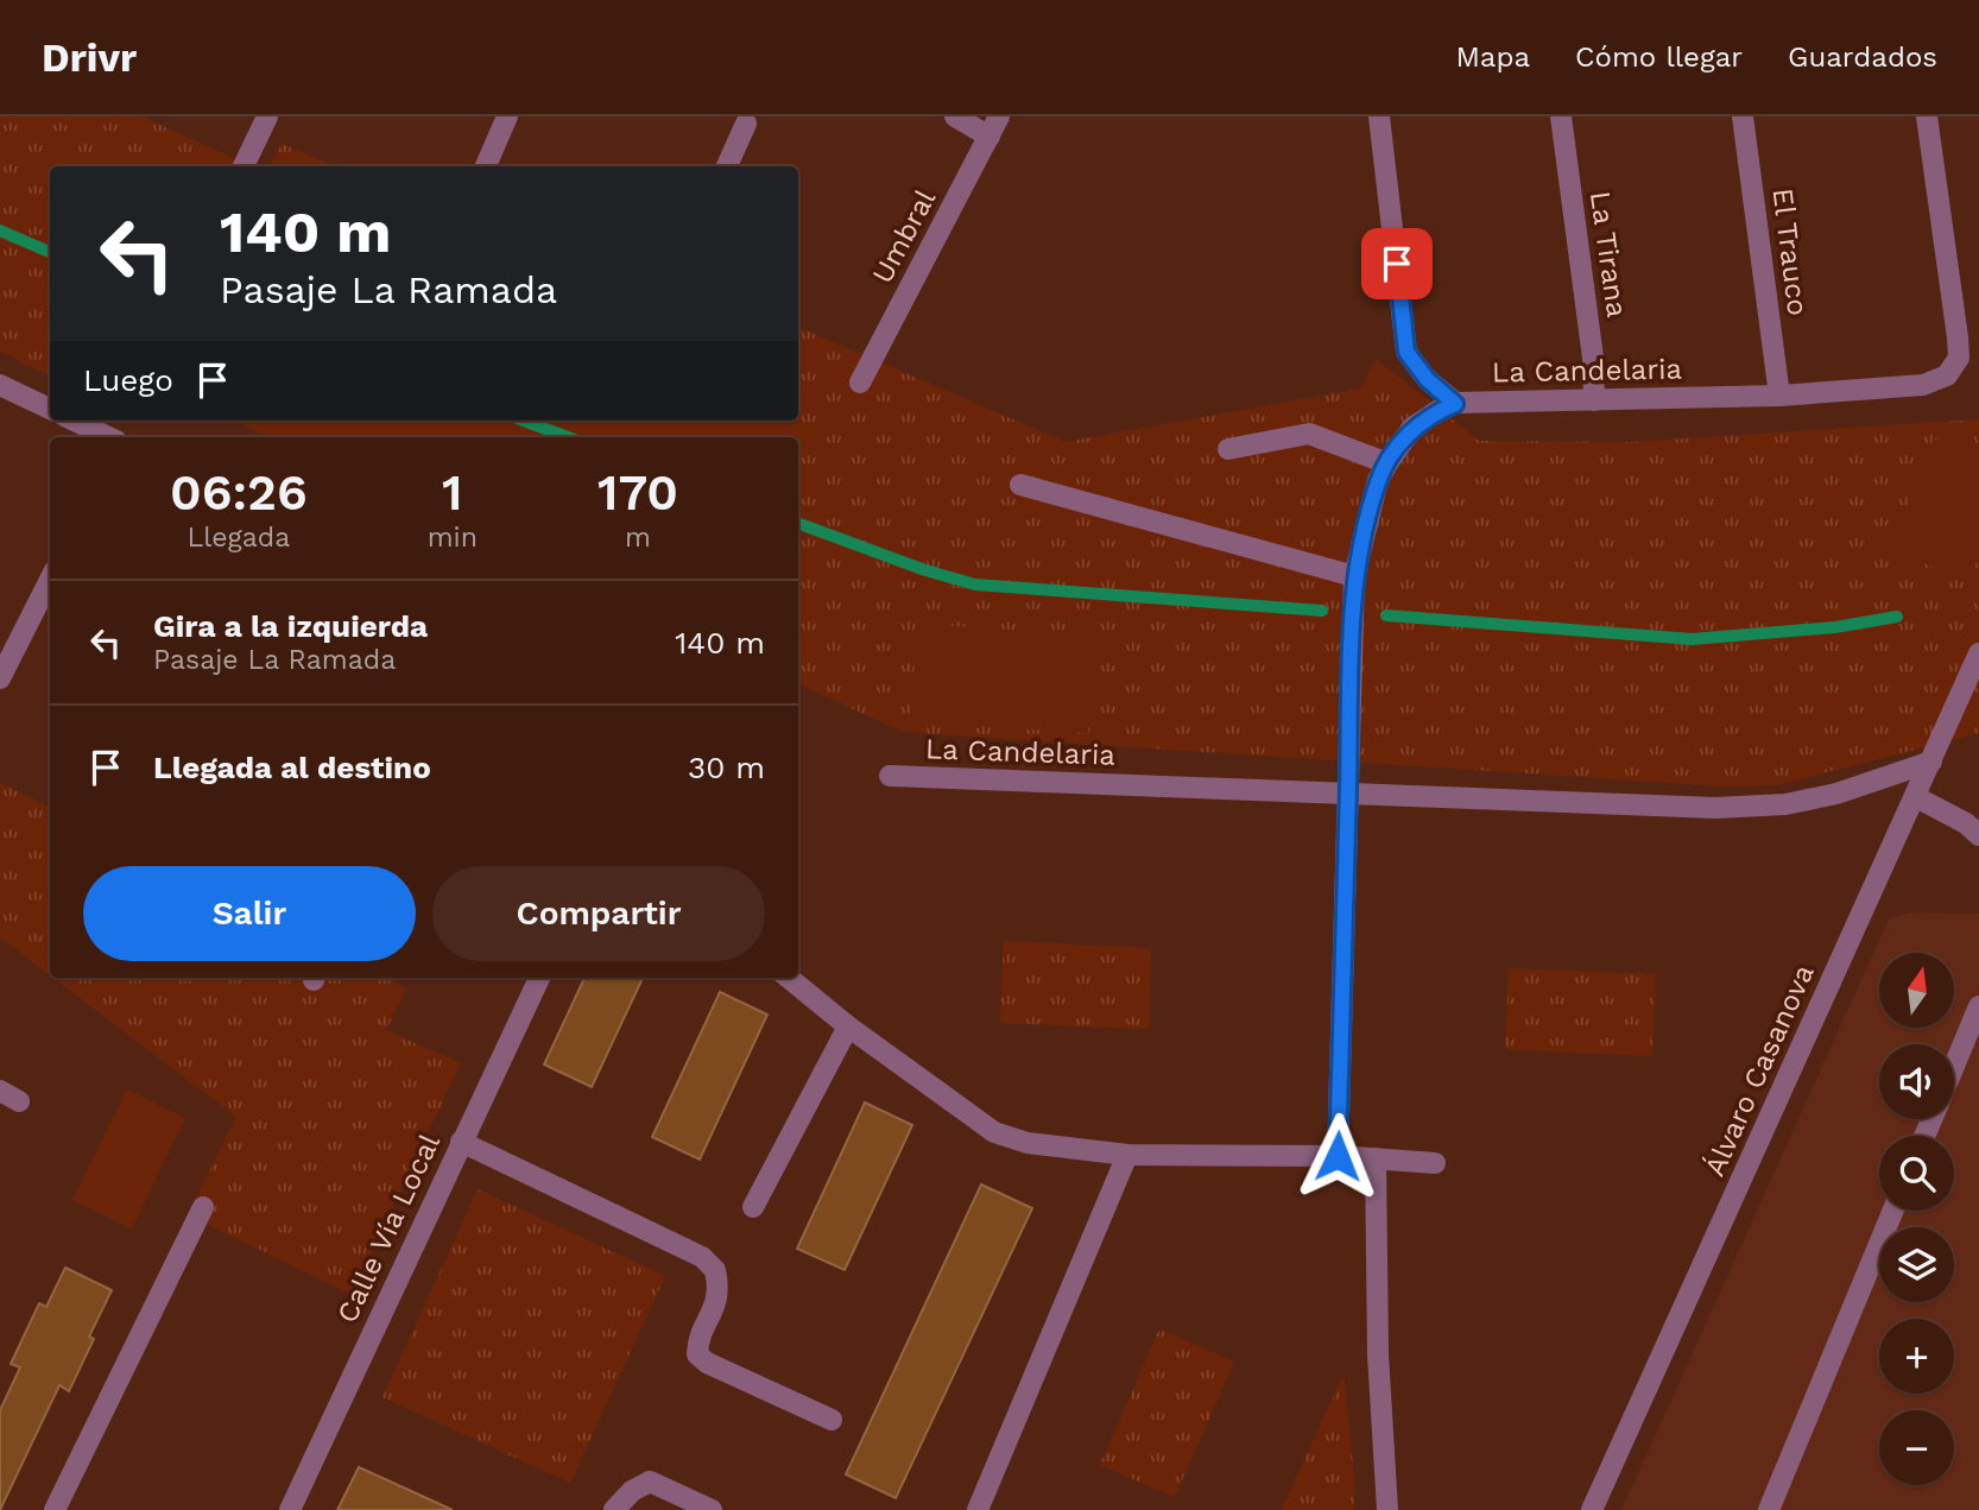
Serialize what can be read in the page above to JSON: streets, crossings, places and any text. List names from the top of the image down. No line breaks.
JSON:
{"streets":{"street":["Umbral","El Trauco","La Tirana","La Candelaria","Álvaro Casanova","Calle Vía Local"]},"crossings":[["El Trauco","La Candelaria"],["La Tirana","La Candelaria"],["La Candelaria","Álvaro Casanova"]],"north":"top","page":{"header":"Drivr","nav":["Mapa","Cómo llegar","Guardados"],"turn":["140 m","Pasaje La Ramada"],"then":"Luego","eta":["06:26","Llegada","1","min","170","m"],"list":[{"name":"Gira a la izquierda","note":"Pasaje La Ramada","value":"140 m"},{"name":"Llegada al destino","value":"30 m"}],"buttons":["Salir","Compartir"],"map_buttons":["+","−"]}}
